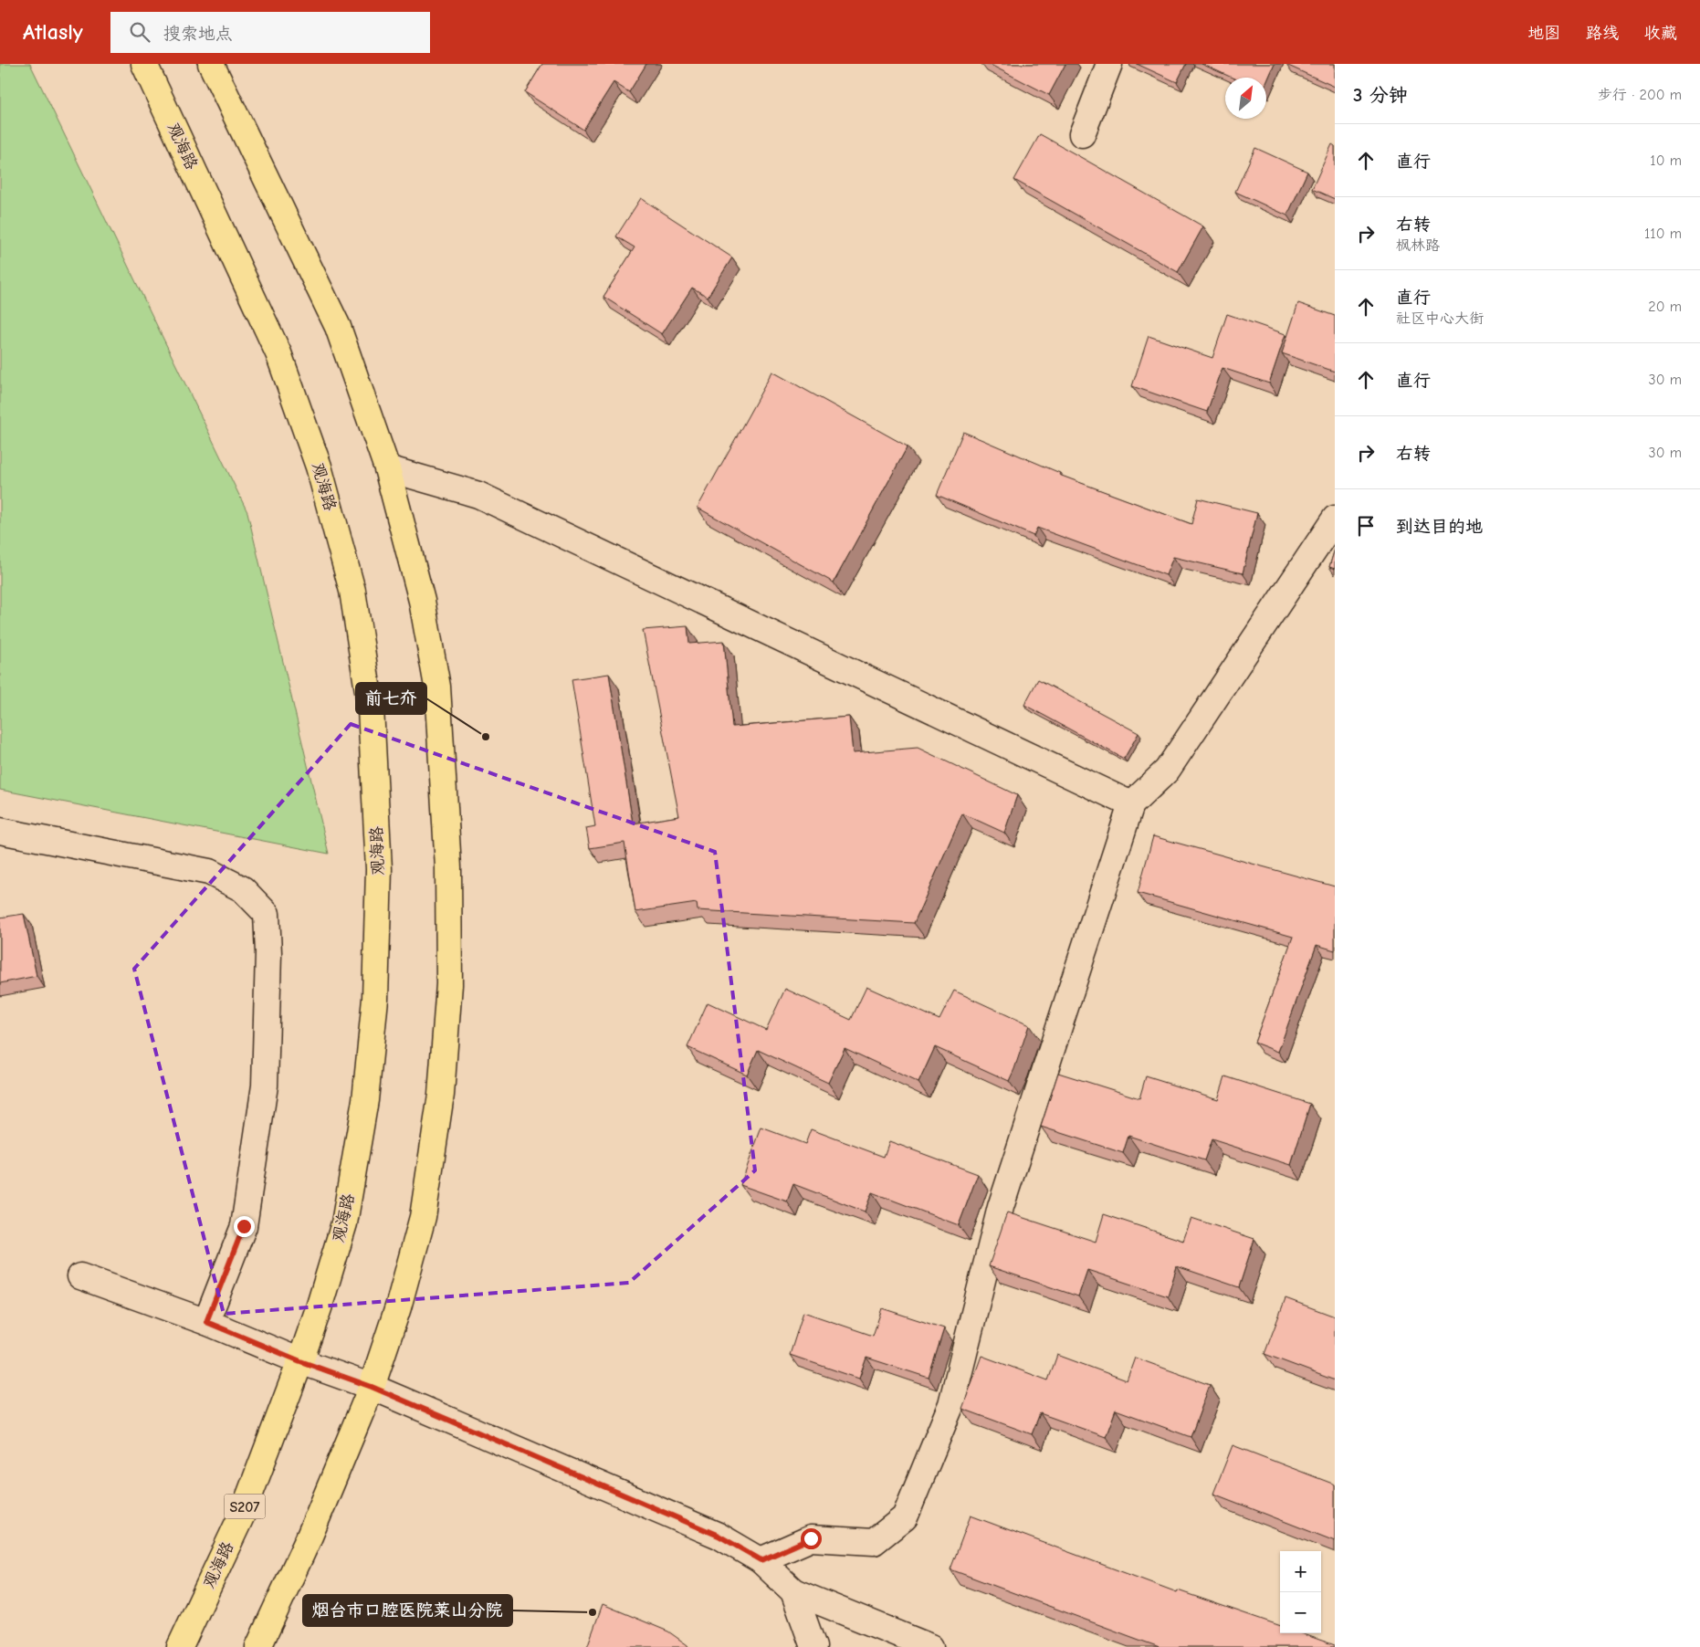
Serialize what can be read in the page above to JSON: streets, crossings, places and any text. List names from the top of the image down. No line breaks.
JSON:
{"streets":{"main road":["观海路","S207"]},"places":["前七夼","烟台市口腔医院莱山分院"],"north":"top right","page":{"header":"Atlasly","search":"搜索地点","nav":["地图","路线","收藏"],"heading":["3 分钟","步行 · 200 m"],"list":[["直行","10 m"],["右转","枫林路","110 m"],["直行","社区中心大街","20 m"],["直行","30 m"],["右转","30 m"],"到达目的地"],"map_buttons":["+","−"]}}
